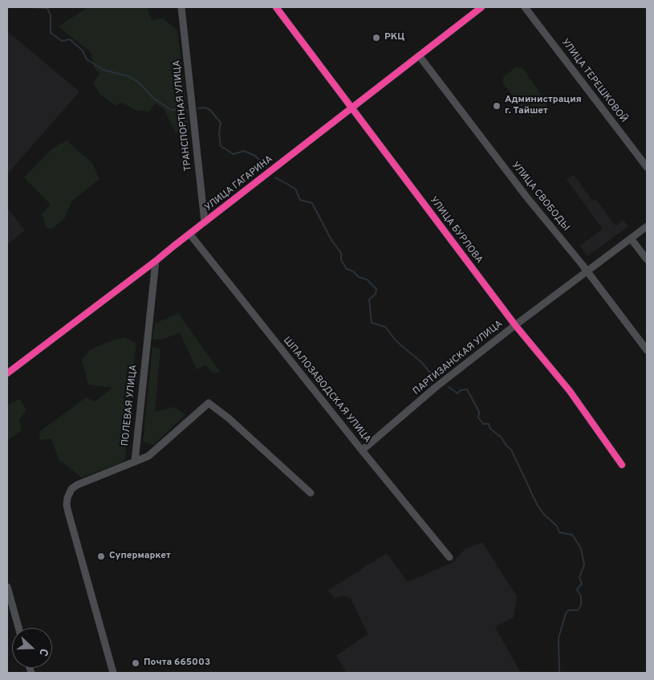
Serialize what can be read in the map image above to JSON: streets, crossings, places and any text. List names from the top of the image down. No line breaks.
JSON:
{"streets":{"street":["УЛИЦА ТЕРЕШКОВОЙ","ТРАНСПОРТНАЯ УЛИЦА","УЛИЦА ГАГАРИНА","УЛИЦА СВОБОДЫ","УЛИЦА БУРЛОВА","ПАРТИЗАНСКАЯ УЛИЦА","ШПАЛОЗАВОДСКАЯ УЛИЦА","ПОЛЕВАЯ УЛИЦА"]},"crossings":[["ТРАНСПОРТНАЯ УЛИЦА","УЛИЦА ГАГАРИНА"],["УЛИЦА ГАГАРИНА","УЛИЦА СВОБОДЫ"],["УЛИЦА ГАГАРИНА","УЛИЦА БУРЛОВА"],["УЛИЦА ГАГАРИНА","ШПАЛОЗАВОДСКАЯ УЛИЦА"],["УЛИЦА ГАГАРИНА","ПОЛЕВАЯ УЛИЦА"],["УЛИЦА СВОБОДЫ","ПАРТИЗАНСКАЯ УЛИЦА"],["УЛИЦА БУРЛОВА","ПАРТИЗАНСКАЯ УЛИЦА"],["ПАРТИЗАНСКАЯ УЛИЦА","ШПАЛОЗАВОДСКАЯ УЛИЦА"]],"places":["РКЦ","Администрация г. Тайшет","Супермаркет","Почта 665003"],"north":"right"}
